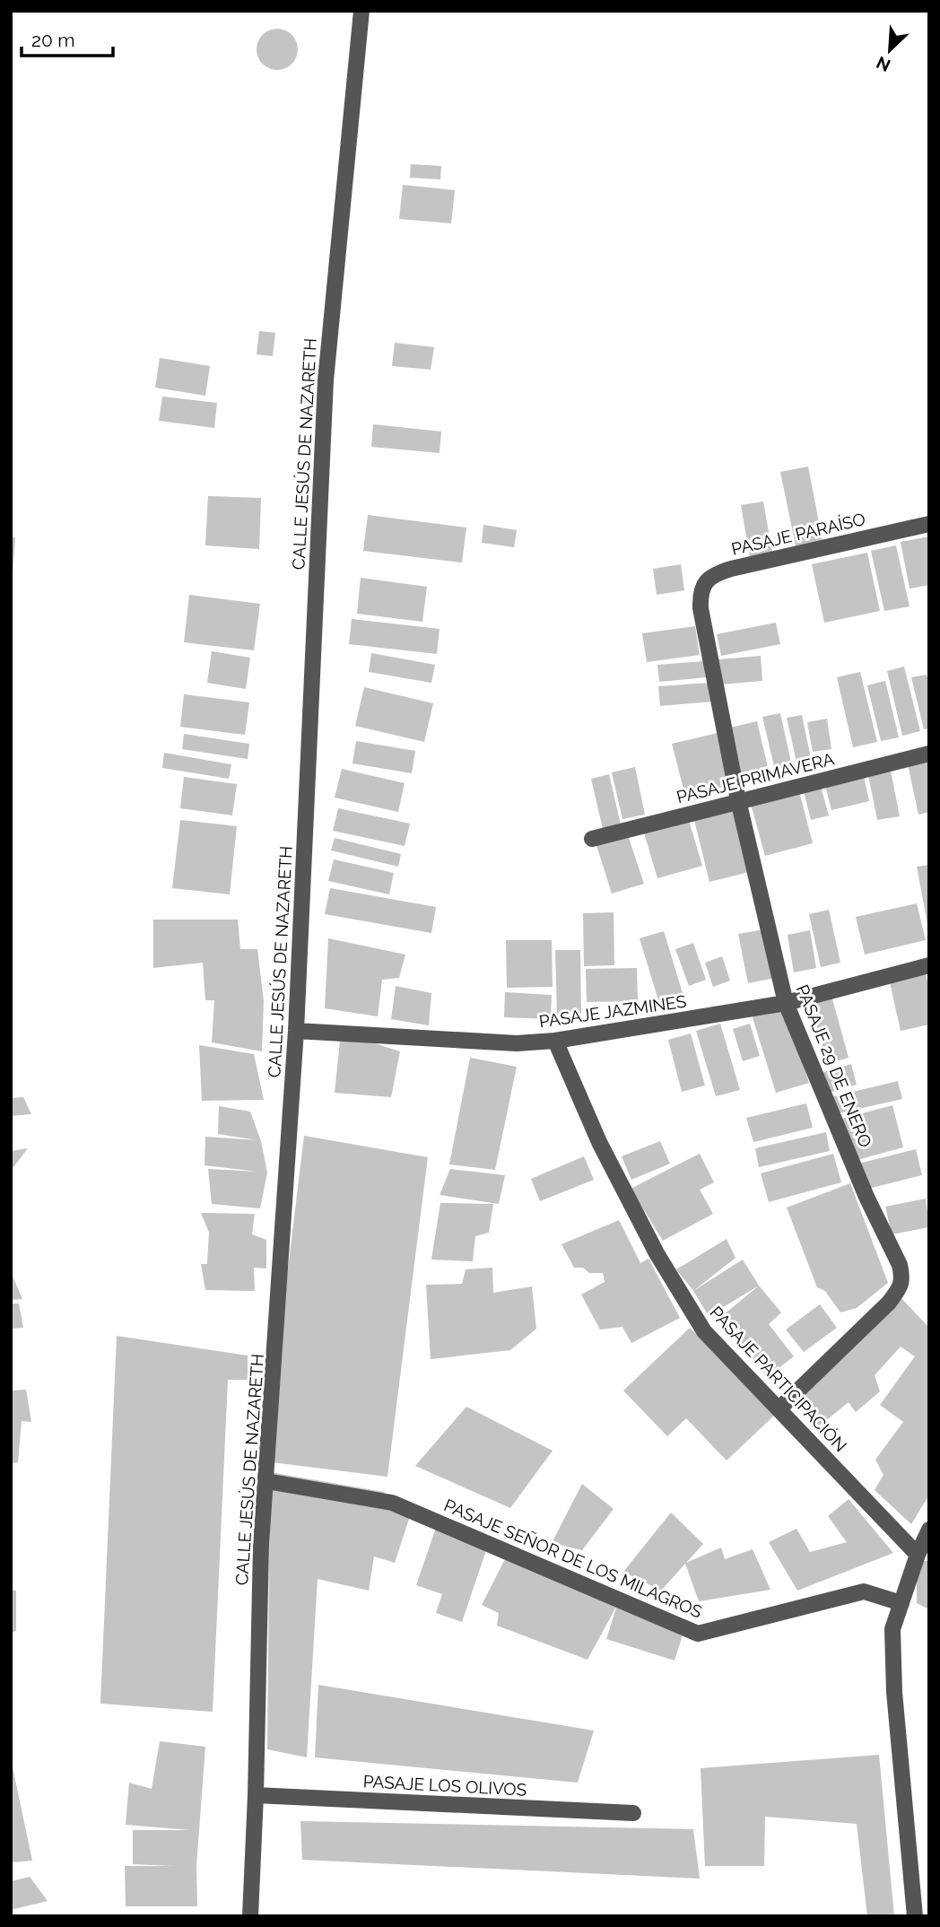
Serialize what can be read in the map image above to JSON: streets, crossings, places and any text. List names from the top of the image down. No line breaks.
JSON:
{"streets":{"street":["CALLE JESÚS DE NAZARETH","PASAJE PARAÍSO","PASAJE PRIMAVERA","PASAJE JAZMINES","PASAJE 29 DE ENERO","PASAJE PARTICIPACIÓN","PASAJE SEÑOR DE LOS MILAGROS","PASAJE LOS OLIVOS"]},"crossings":[["CALLE JESÚS DE NAZARETH","PASAJE JAZMINES"],["CALLE JESÚS DE NAZARETH","PASAJE SEÑOR DE LOS MILAGROS"],["CALLE JESÚS DE NAZARETH","PASAJE LOS OLIVOS"],["PASAJE PARAÍSO","PASAJE 29 DE ENERO"],["PASAJE PRIMAVERA","PASAJE 29 DE ENERO"],["PASAJE JAZMINES","PASAJE 29 DE ENERO"],["PASAJE JAZMINES","PASAJE PARTICIPACIÓN"],["PASAJE 29 DE ENERO","PASAJE PARTICIPACIÓN"]],"scale_bar":"20 m","north":"bottom left"}
